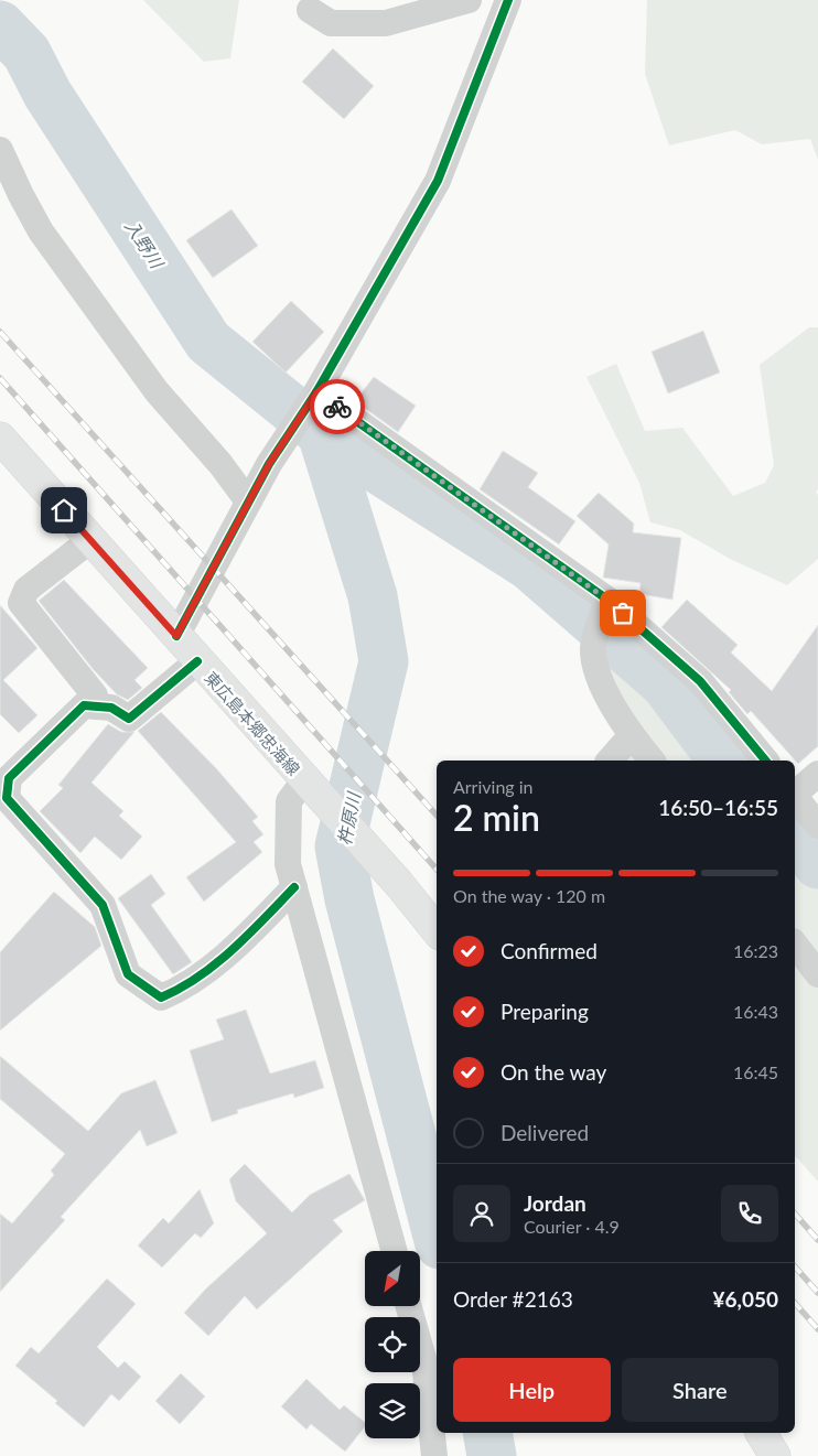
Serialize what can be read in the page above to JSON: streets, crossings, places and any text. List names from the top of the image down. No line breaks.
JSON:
{"streets":{"main road":["東広島本郷忠海線"]},"water":["入野川","杵原川"],"north":"bottom left","page":{"heading":["2 min","Arriving in","16:50–16:55"],"panel":["Jordan","Courier · 4.9","Order #2163","¥6,050"],"bar":"On the way · 120 m","list":[["Confirmed","16:23"],["Preparing","16:43"],["On the way","16:45"],"Delivered"],"buttons":["Help","Share"]}}
